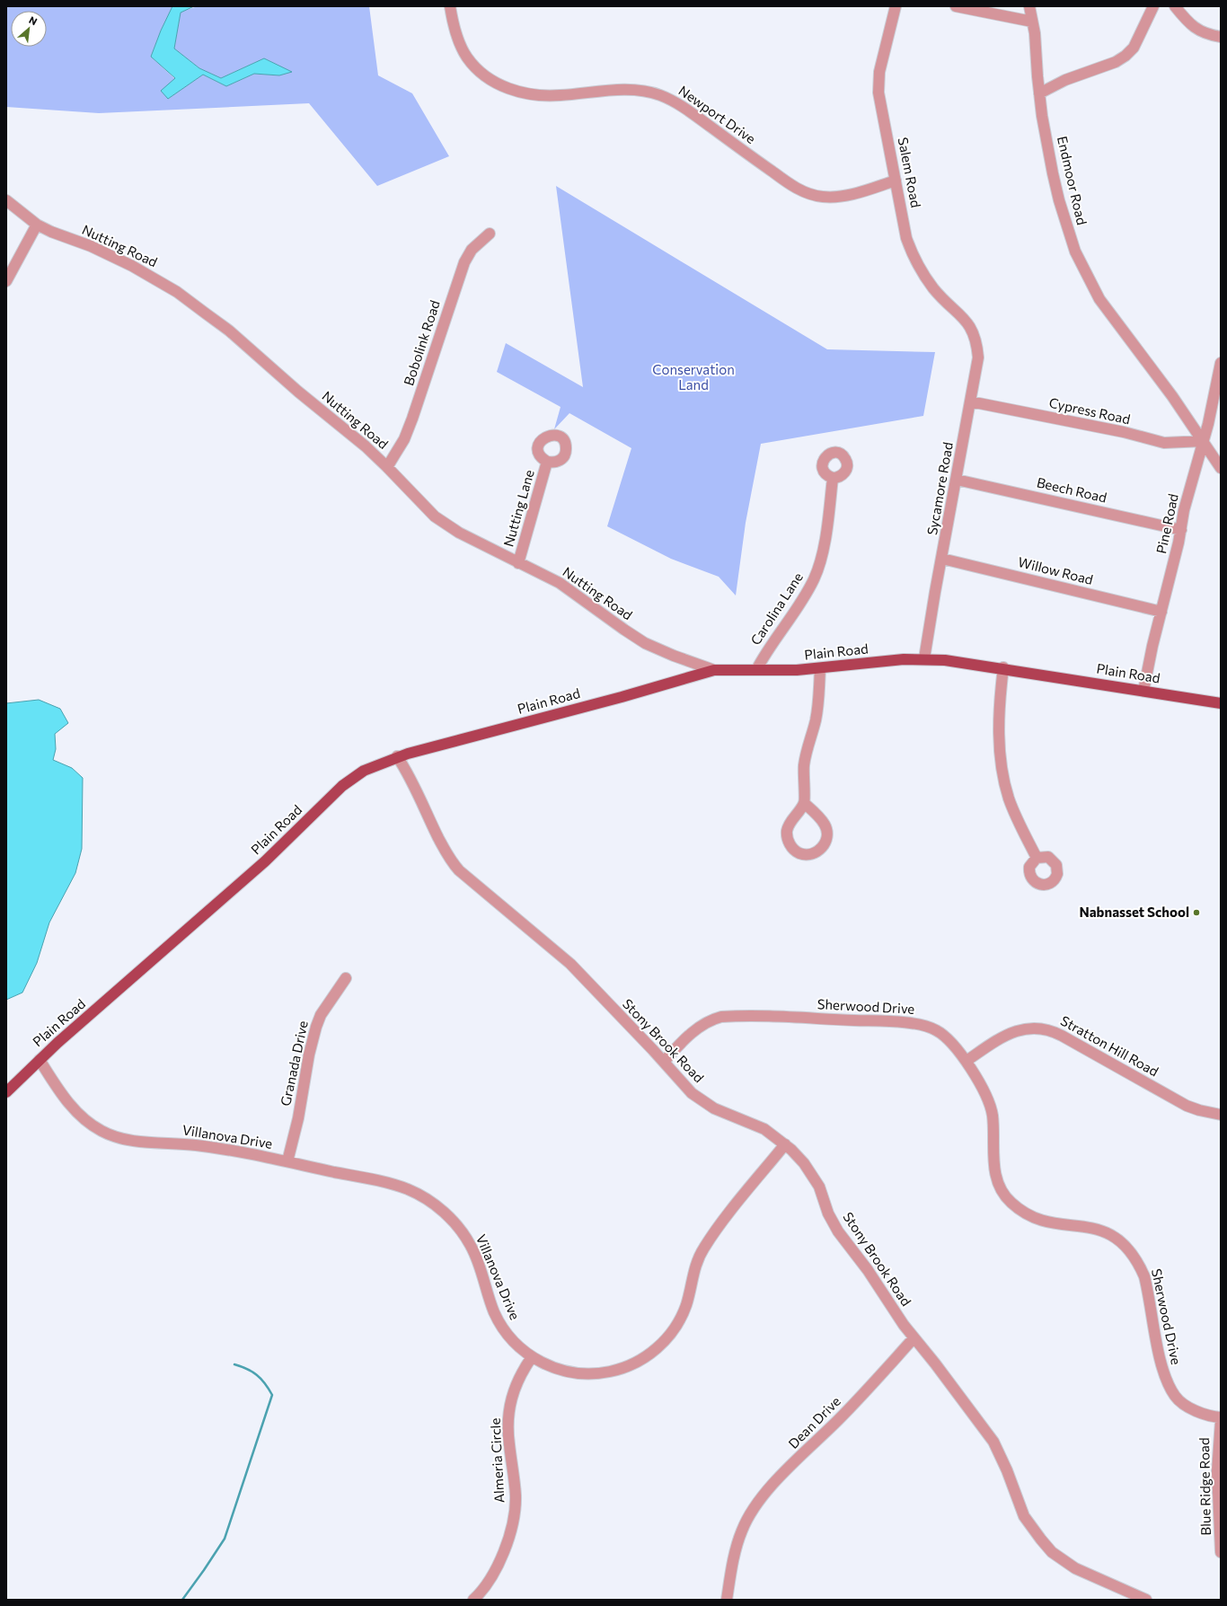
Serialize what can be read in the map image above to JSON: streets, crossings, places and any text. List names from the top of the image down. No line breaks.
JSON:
{"streets":{"main road":["Plain Road"],"street":["Newport Drive","Salem Road","Endmoor Road","Nutting Road","Bobolink Road","Cypress Road","Sycamore Road","Beech Road","Nutting Lane","Pine Road","Willow Road","Carolina Lane","Sherwood Drive","Stony Brook Road","Stratton Hill Road","Granada Drive","Villanova Drive","Dean Drive","Almeria Circle","Blue Ridge Road"]},"crossings":[["Newport Drive","Salem Road"],["Salem Road","Sycamore Road"],["Endmoor Road","Cypress Road"],["Endmoor Road","Pine Road"],["Nutting Road","Bobolink Road"],["Nutting Road","Nutting Lane"],["Nutting Road","Plain Road"],["Cypress Road","Sycamore Road"],["Cypress Road","Pine Road"],["Sycamore Road","Beech Road"],["Sycamore Road","Willow Road"],["Sycamore Road","Plain Road"],["Beech Road","Pine Road"],["Pine Road","Willow Road"],["Pine Road","Plain Road"],["Carolina Lane","Plain Road"],["Plain Road","Stony Brook Road"],["Plain Road","Villanova Drive"],["Sherwood Drive","Stony Brook Road"],["Sherwood Drive","Stratton Hill Road"],["Stony Brook Road","Villanova Drive"],["Stony Brook Road","Dean Drive"],["Granada Drive","Villanova Drive"],["Villanova Drive","Almeria Circle"]],"parks":["Conservation Land"],"places":["Nabnasset School"],"north":"top right"}
